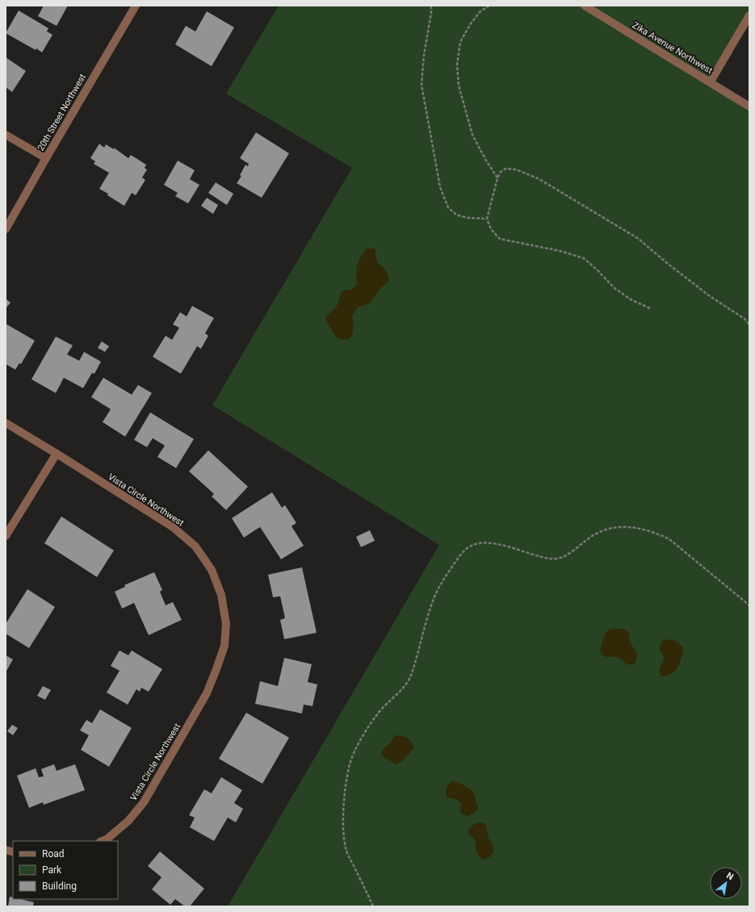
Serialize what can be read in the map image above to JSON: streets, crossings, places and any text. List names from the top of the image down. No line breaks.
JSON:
{"streets":{"street":["Zika Avenue Northwest","20th Street Northwest","Vista Circle Northwest"]},"legend":["Road","Park","Building"],"north":"top right"}
